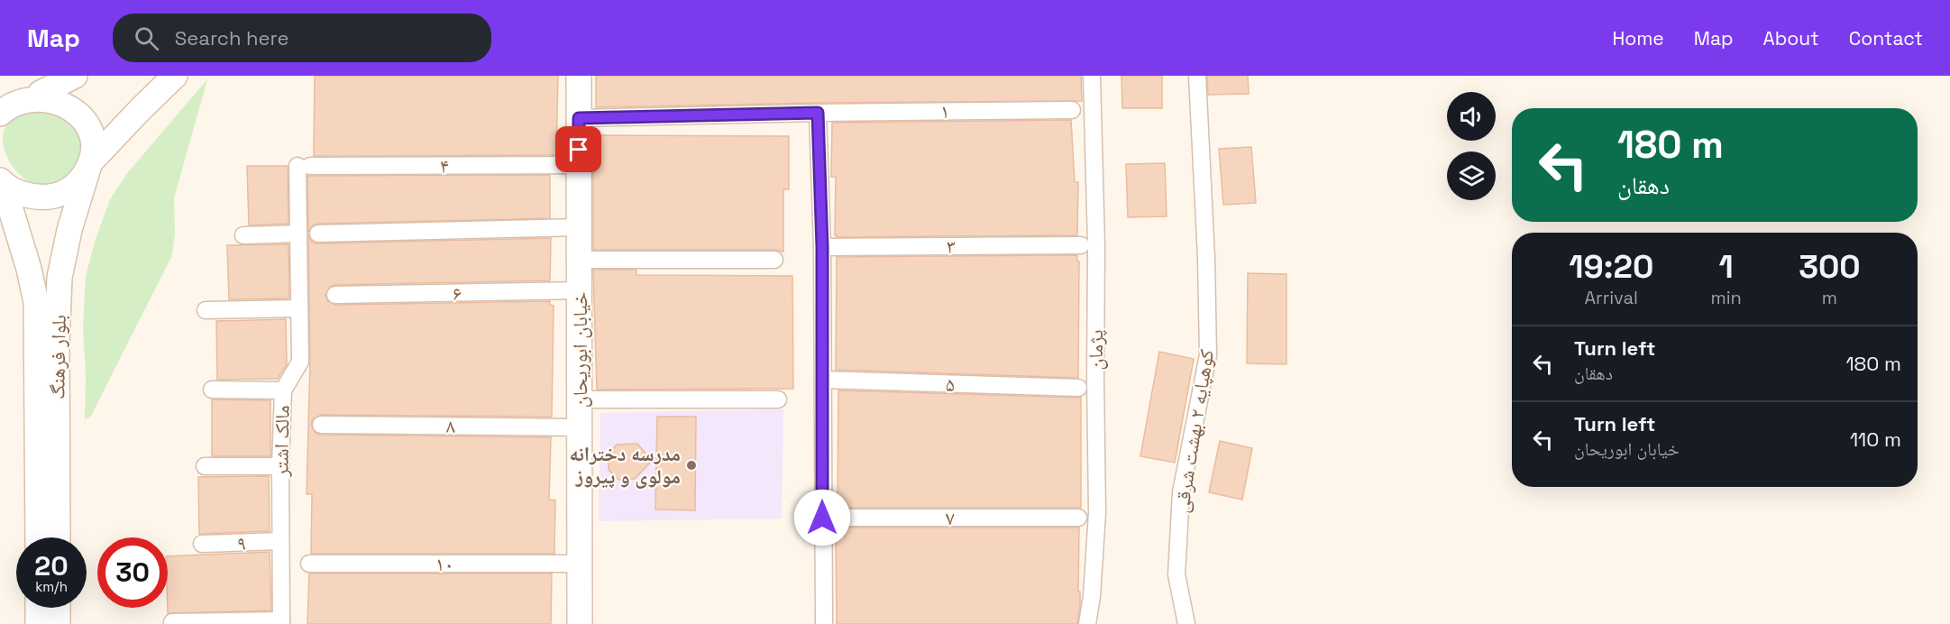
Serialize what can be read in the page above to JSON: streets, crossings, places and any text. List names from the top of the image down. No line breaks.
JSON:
{"streets":{"main road":["خیابان ابوریحان","بلوار فرهنگ"],"street":["۱","۴","۳","۶","پژمان","۵","۸","کوهپایه ۲ بهشت شرقی","مالک اشتر","۷","۹","۱۰"]},"crossings":[["۱","خیابان ابوریحان"],["۴","خیابان ابوریحان"],["۴","مالک اشتر"],["۶","خیابان ابوریحان"],["خیابان ابوریحان","۸"],["خیابان ابوریحان","۱۰"],["مالک اشتر","۹"]],"places":["مدرسه دخترانه مولوی و پیروز"],"page":{"header":"Map","search":"Search here","nav":["Home","Map","About","Contact"],"turn":["180 m","دهقان"],"eta":["19:20","Arrival","1","min","300","m"],"list":[{"name":"Turn left","note":"دهقان","value":"180 m"},{"name":"Turn left","note":"خیابان ابوریحان","value":"110 m"}],"speed":"20 km/h","limit":"30"}}
